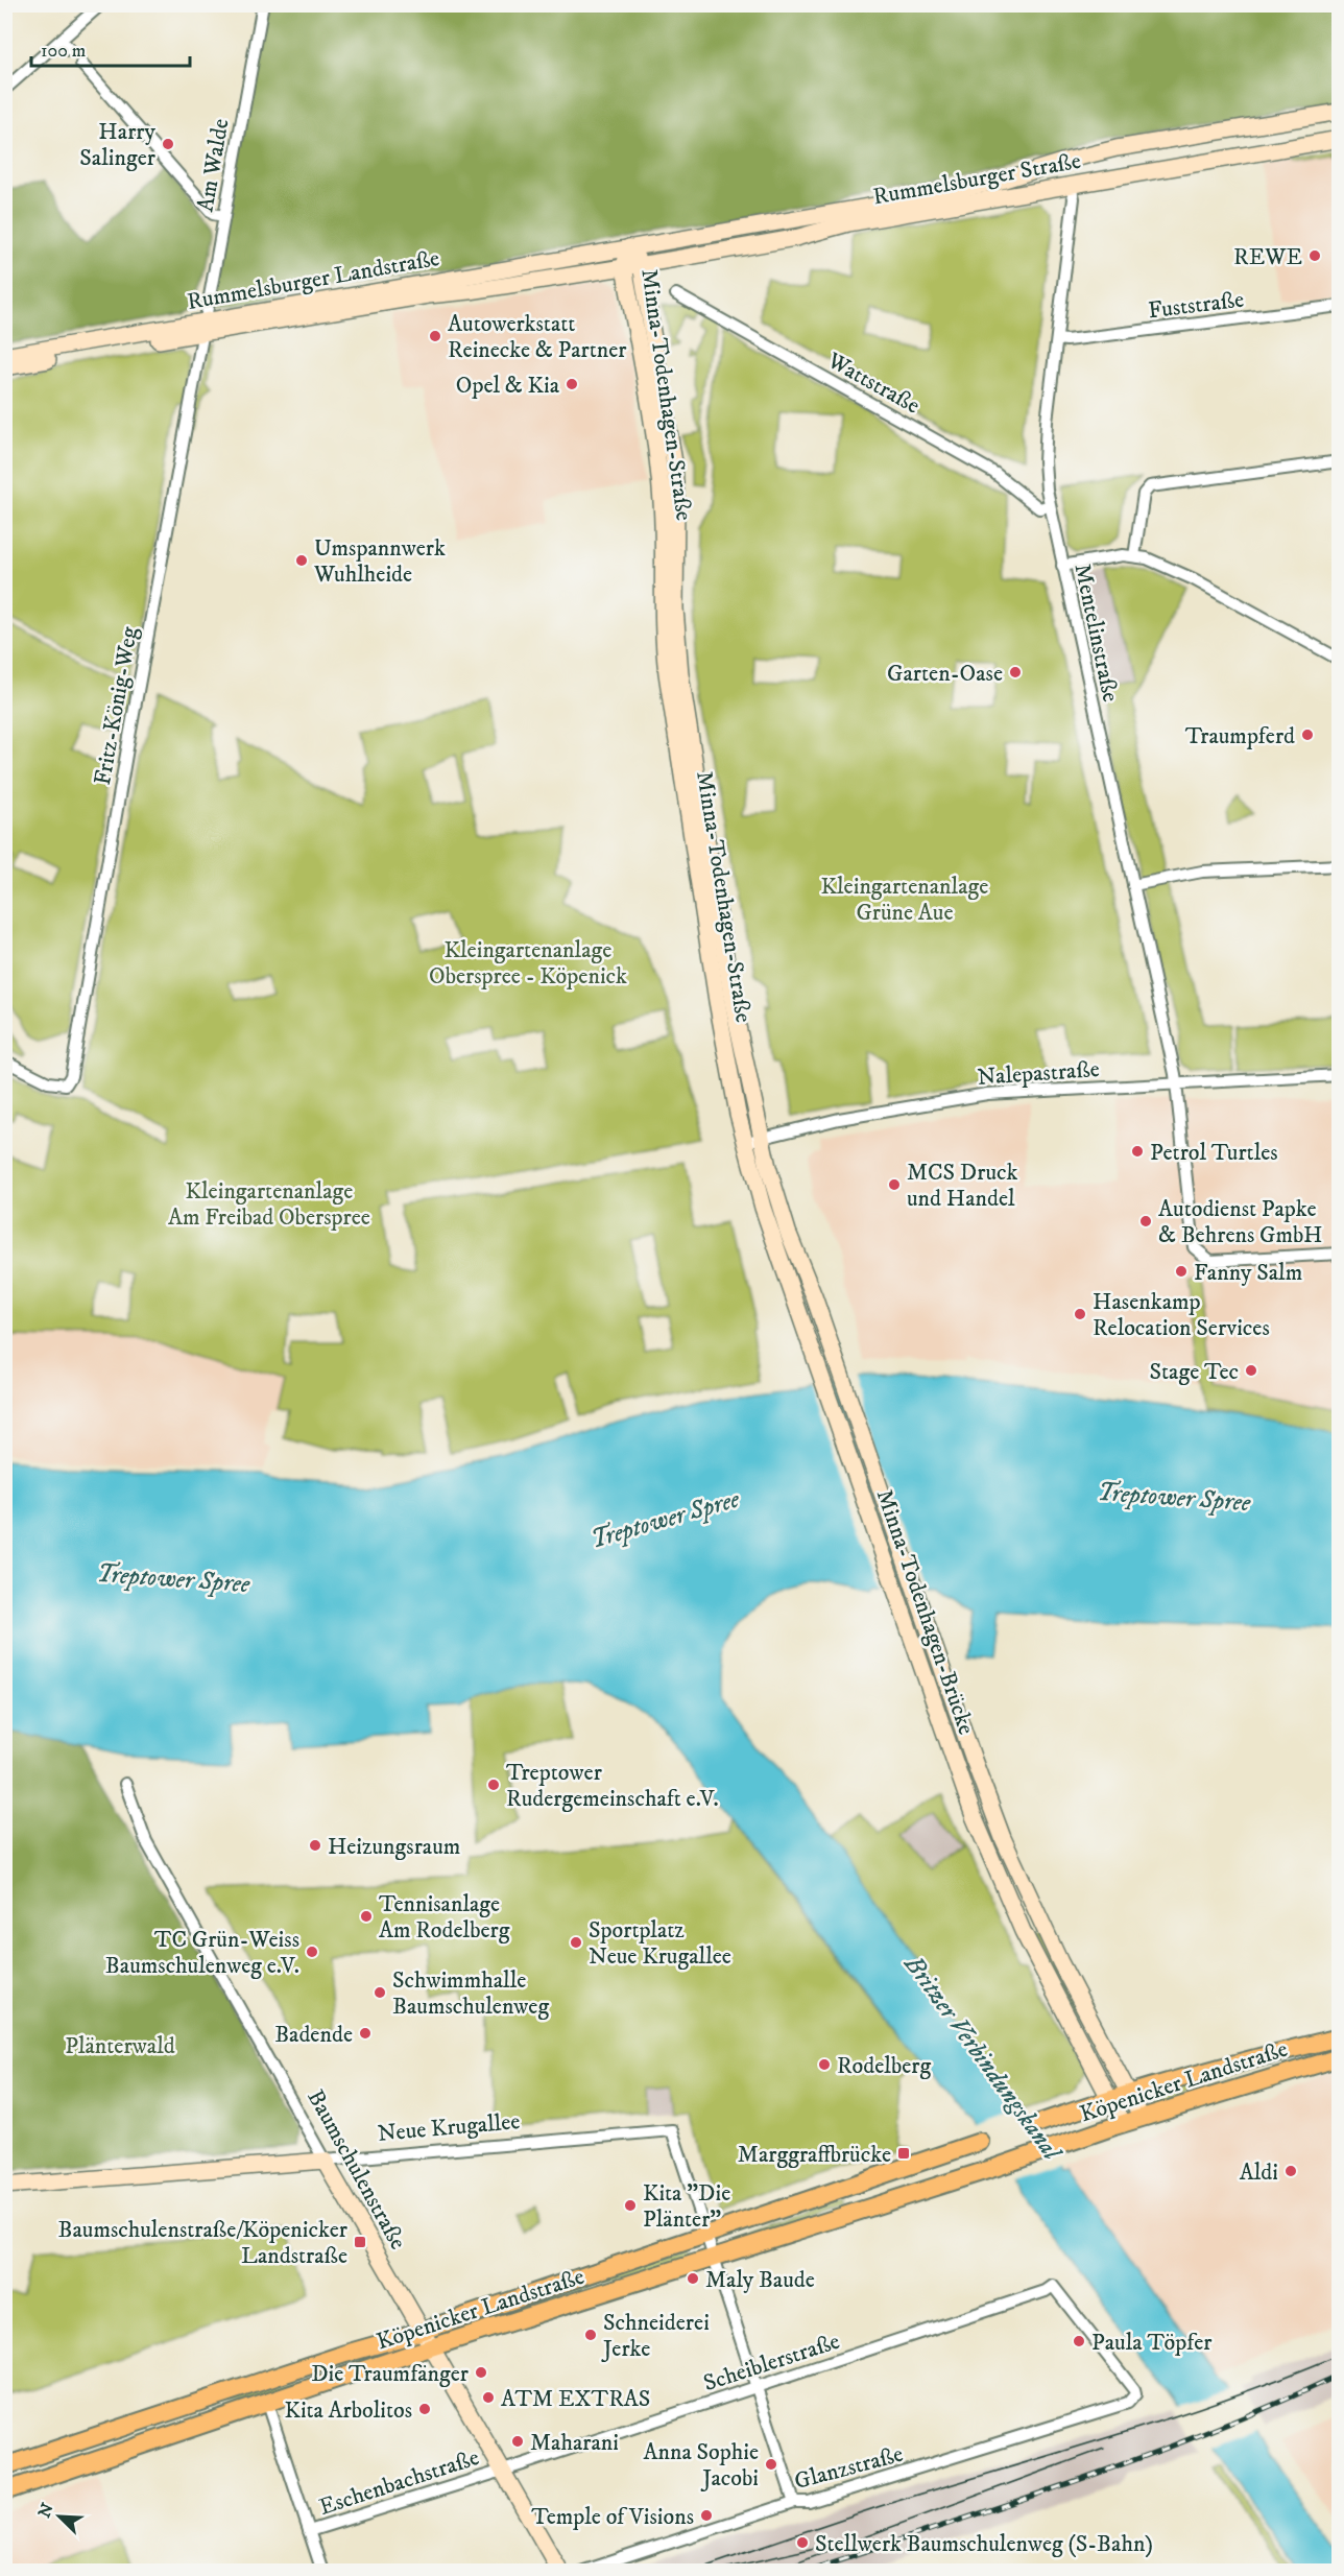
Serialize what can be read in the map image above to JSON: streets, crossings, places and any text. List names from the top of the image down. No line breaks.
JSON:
{"streets":{"main road":["Rummelsburger Straße","Rummelsburger Landstraße","Minna-Todenhagen-Straße","Minna-Todenhagen-Brücke","Köpenicker Landstraße","Neue Krugallee","Baumschulenstraße"],"street":["Am Walde","Fuststraße","Wattstraße","Mentelinstraße","Fritz-König-Weg","Nalepastraße","Scheiblerstraße","Glanzstraße","Eschenbachstraße"]},"crossings":[["Am Walde","Rummelsburger Landstraße"],["Am Walde","Fritz-König-Weg"],["Rummelsburger Straße","Rummelsburger Landstraße"],["Rummelsburger Straße","Minna-Todenhagen-Straße"],["Rummelsburger Straße","Mentelinstraße"],["Rummelsburger Landstraße","Minna-Todenhagen-Straße"],["Rummelsburger Landstraße","Fritz-König-Weg"],["Fuststraße","Mentelinstraße"],["Wattstraße","Mentelinstraße"],["Minna-Todenhagen-Straße","Nalepastraße"],["Minna-Todenhagen-Straße","Minna-Todenhagen-Brücke"],["Mentelinstraße","Nalepastraße"],["Minna-Todenhagen-Brücke","Köpenicker Landstraße"],["Köpenicker Landstraße","Neue Krugallee"],["Köpenicker Landstraße","Baumschulenstraße"],["Neue Krugallee","Baumschulenstraße"],["Baumschulenstraße","Scheiblerstraße"],["Baumschulenstraße","Eschenbachstraße"],["Scheiblerstraße","Glanzstraße"],["Scheiblerstraße","Eschenbachstraße"]],"water":["Treptower Spree","Britzer Verbindungskanal"],"parks":["Kleingartenanlage Grüne Aue","Kleingartenanlage Oberspree - Köpenick","Kleingartenanlage Am Freibad Oberspree","Plänterwald"],"places":{"other":["Harry Salinger","REWE","Autowerkstatt Reinecke & Partner","Opel & Kia","Umspannwerk Wuhlheide","Garten-Oase","Traumpferd","Petrol Turtles","MCS Druck und Handel","Autodienst Papke & Behrens GmbH","Fanny Salm","Hasenkamp Relocation Services","Stage Tec","Treptower Rudergemeinschaft e.V.","Heizungsraum","Tennisanlage Am Rodelberg","Sportplatz Neue Krugallee","TC Grün-Weiss Baumschulenweg e.V.","Schwimmhalle Baumschulenweg","Badende","Rodelberg","Aldi","Kita \"Die Plänter\"","Maly Baude","Schneiderei Jerke","Paula Töpfer","Die Traumfänger","ATM EXTRAS","Kita Arbolitos","Maharani","Anna Sophie Jacobi","Temple of Visions","Stellwerk Baumschulenweg (S-Bahn)"],"transit":["Marggraffbrücke","Baumschulenstraße/Köpenicker Landstraße"]},"scale_bar":"100 m","north":"top left"}
